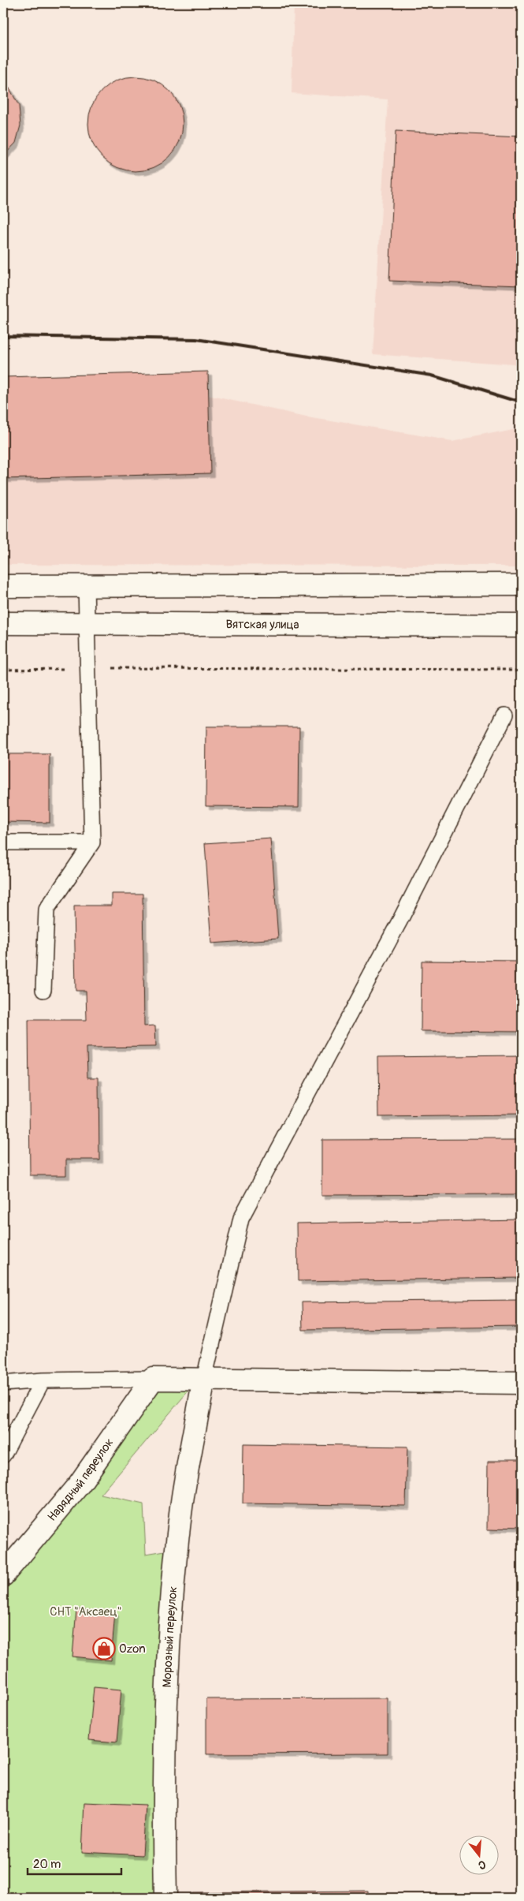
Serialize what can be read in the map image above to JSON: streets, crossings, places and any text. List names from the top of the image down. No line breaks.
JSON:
{"streets":{"street":["Вятская улица","Нарядный переулок","Морозный переулок"]},"parks":["СНТ \"Аксаец\""],"places":{"shop":["Ozon"]},"scale_bar":"20 m","north":"bottom"}
